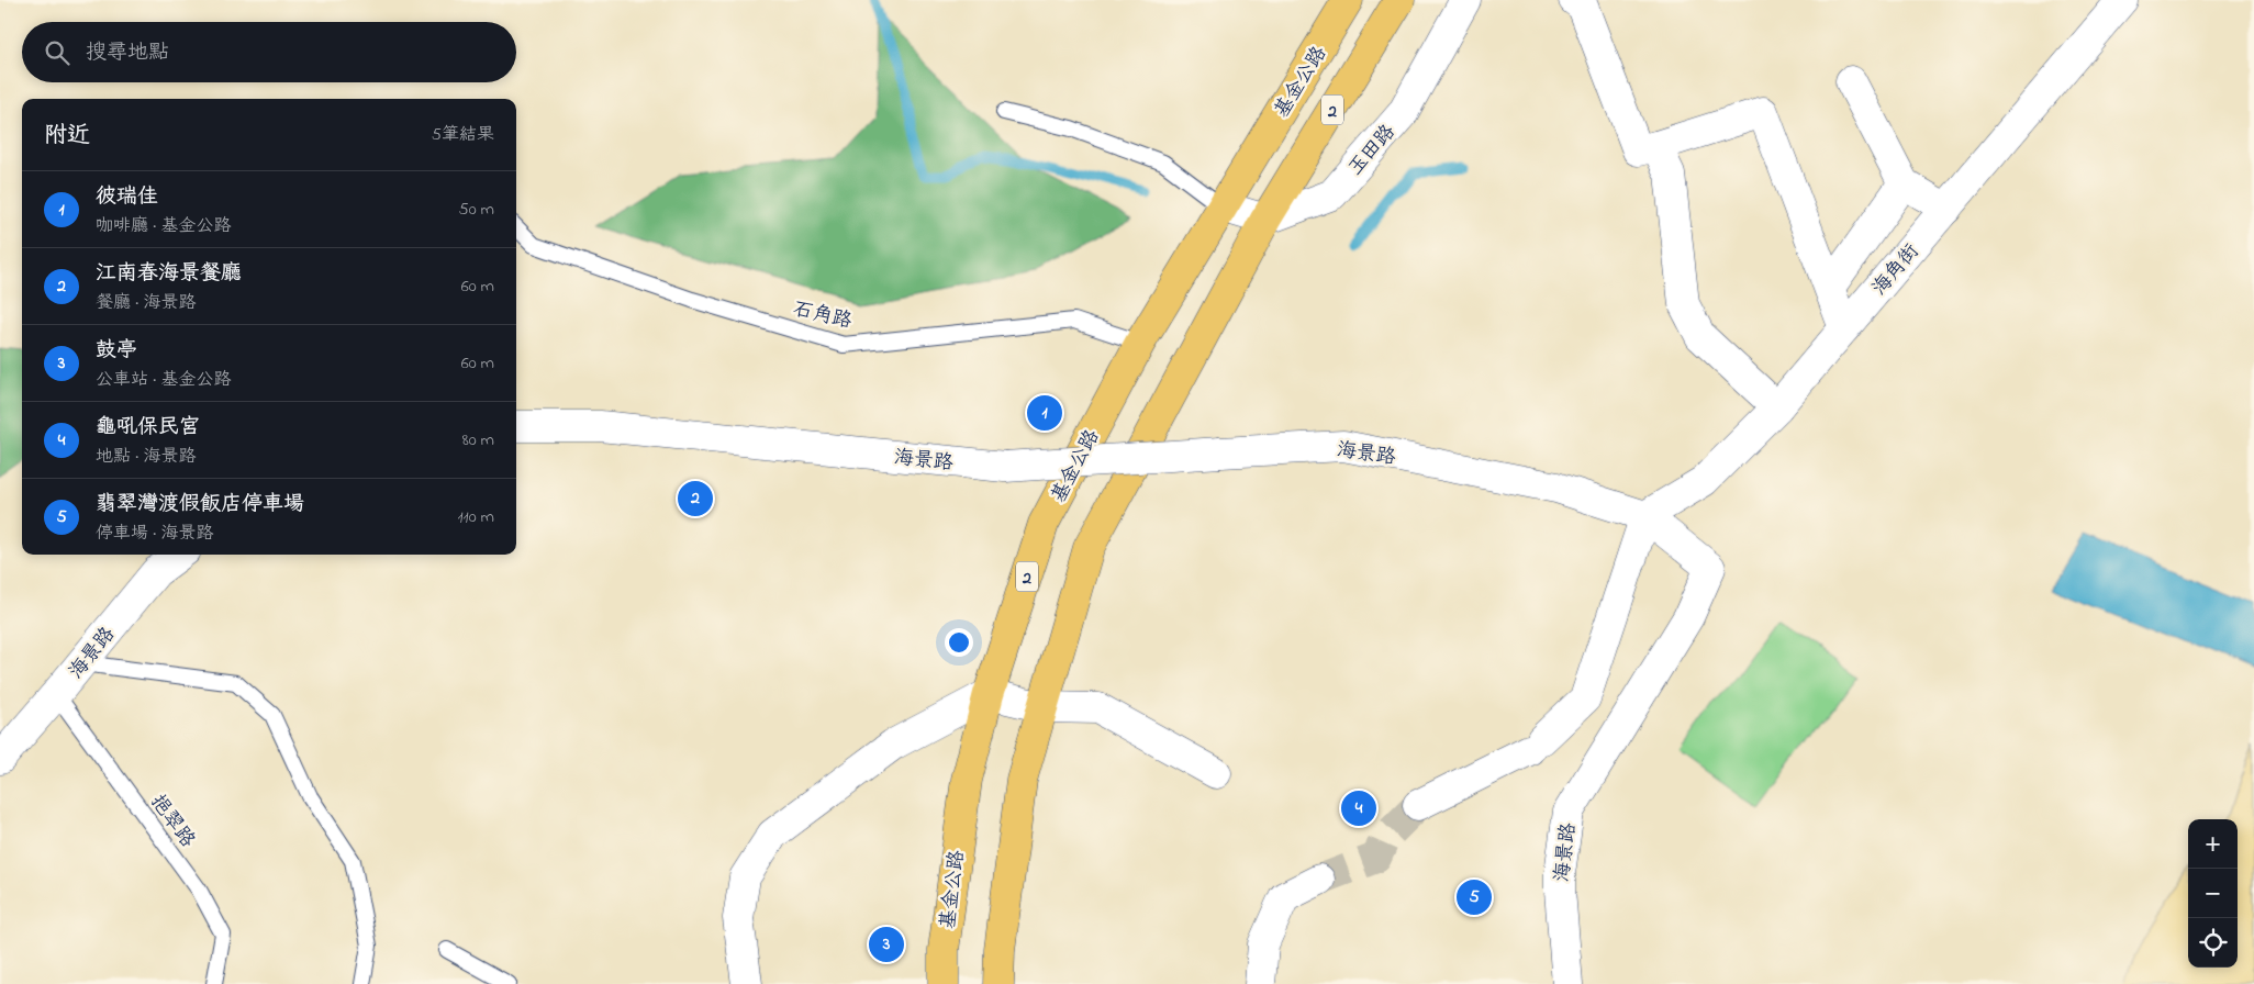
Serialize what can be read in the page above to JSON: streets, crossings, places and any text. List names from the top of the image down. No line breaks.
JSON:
{"streets":{"main road":["基金公路","2"],"street":["玉田路","海角街","海景路"],"lane":["石角路","挹翠路"]},"crossings":[["基金公路","石角路"],["2","玉田路"],["海角街","海景路"],["海景路","挹翠路"]],"page":{"search":"搜尋地點","heading":["附近","5筆結果"],"list":[{"mark":"1","name":"彼瑞佳","note":"咖啡廳 · 基金公路","value":"50 m"},{"mark":"2","name":"江南春海景餐廳","note":"餐廳 · 海景路","value":"60 m"},{"mark":"3","name":"鼓亭","note":"公車站 · 基金公路","value":"60 m"},{"mark":"4","name":"龜吼保民宮","note":"地點 · 海景路","value":"80 m"},{"mark":"5","name":"翡翠灣渡假飯店停車場","note":"停車場 · 海景路","value":"110 m"}],"pins":["1","2","4","5","3"],"map_buttons":["+","−"]}}
